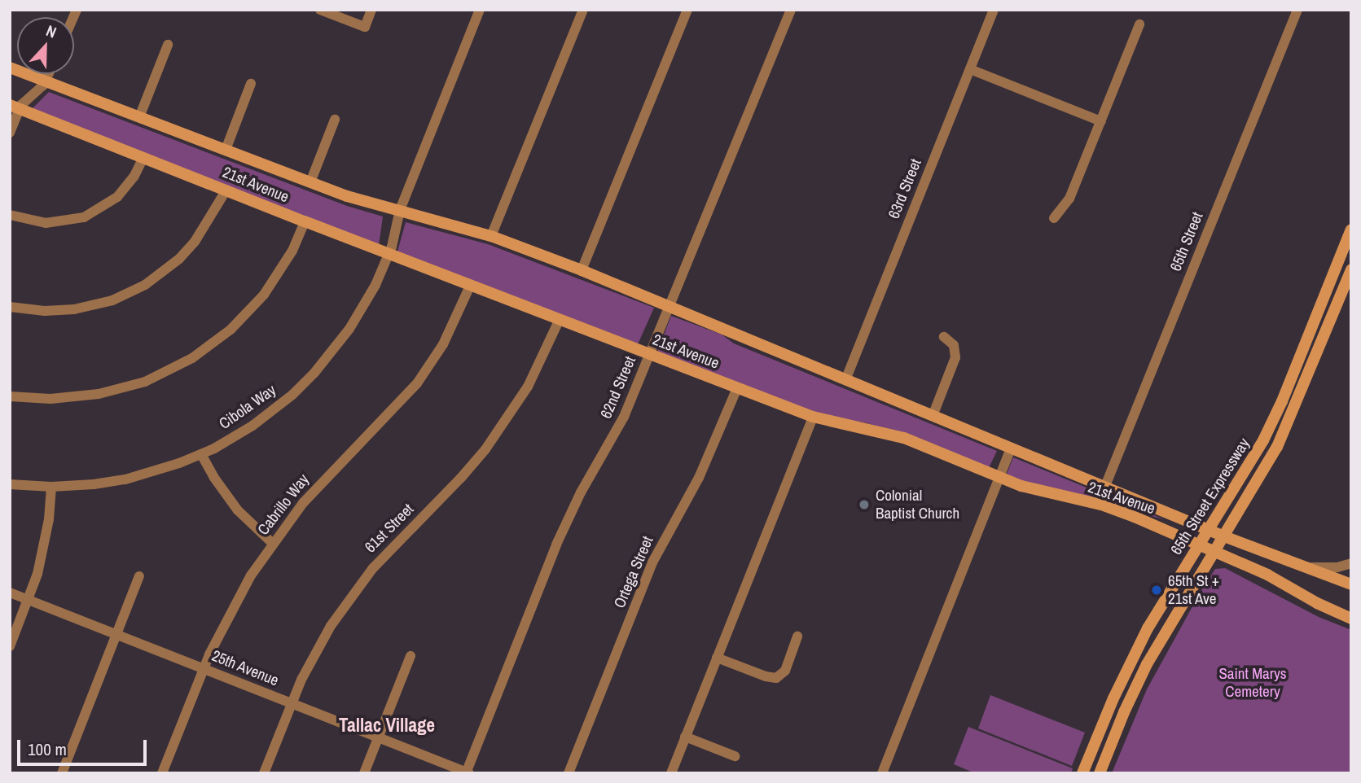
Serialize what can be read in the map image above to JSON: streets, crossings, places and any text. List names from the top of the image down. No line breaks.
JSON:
{"streets":{"street":["21st Avenue","63rd Street","65th Street","62nd Street","Cibola Way","65th Street Expressway","Cabrillo Way","61st Street","Ortega Street","25th Avenue"]},"crossings":[["21st Avenue","63rd Street"],["21st Avenue","65th Street"],["21st Avenue","62nd Street"],["21st Avenue","Cibola Way"],["21st Avenue","65th Street Expressway"],["21st Avenue","Cabrillo Way"],["21st Avenue","61st Street"],["21st Avenue","Ortega Street"],["62nd Street","25th Avenue"],["Cabrillo Way","25th Avenue"],["61st Street","25th Avenue"]],"districts":["Tallac Village"],"parks":["Saint Marys Cemetery"],"places":["Colonial Baptist Church","65th St + 21st Ave"],"scale_bar":"100 m","north":"top"}
